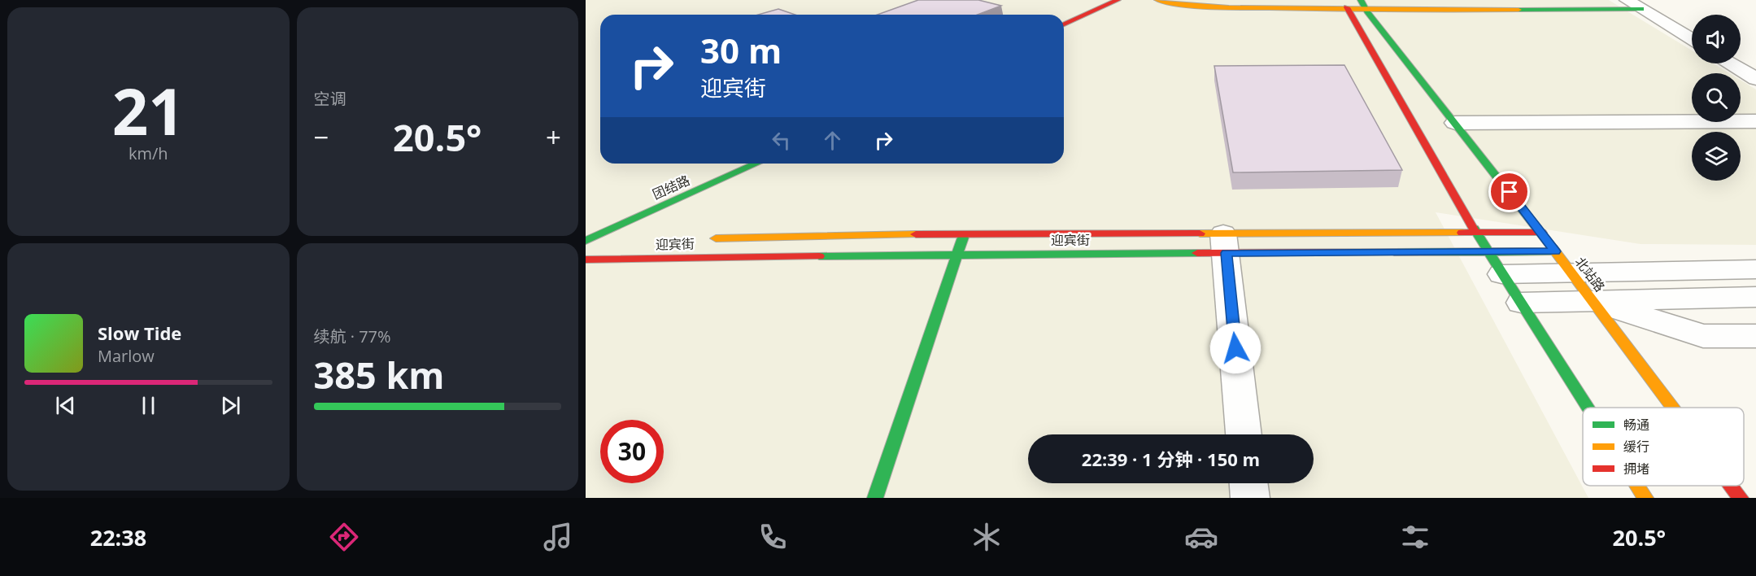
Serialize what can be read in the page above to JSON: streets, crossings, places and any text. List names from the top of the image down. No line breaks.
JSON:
{"streets":{"street":["团结路","迎宾街","北站路"]},"crossings":[["迎宾街","北站路"]],"legend":["畅通","缓行","拥堵"],"page":{"tile":[["21","km/h"],"空调",["续航 · 77%","385 km"]],"turn":["30 m","迎宾街"],"heat":["−","20.5°","+"],"song":["Slow Tide","Marlow"],"limit":"30","trip":"22:39 · 1 分钟 · 150 m","tabs":["22:38","20.5°"]}}
